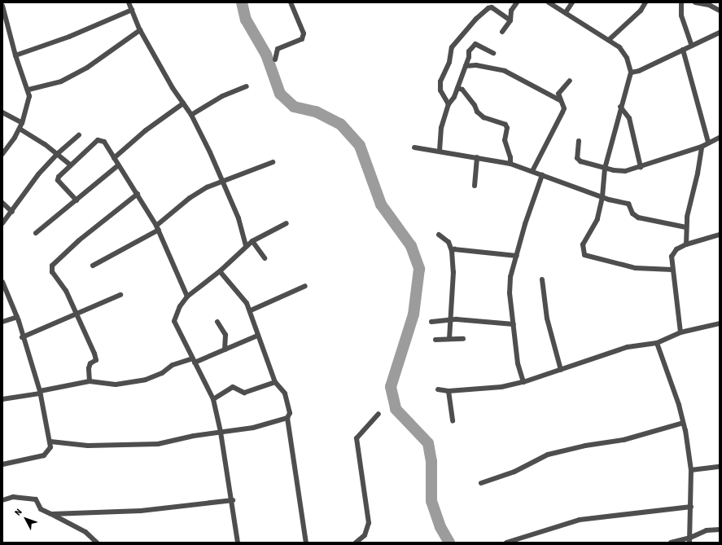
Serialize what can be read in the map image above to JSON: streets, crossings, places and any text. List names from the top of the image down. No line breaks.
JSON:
{"north":"top left"}
